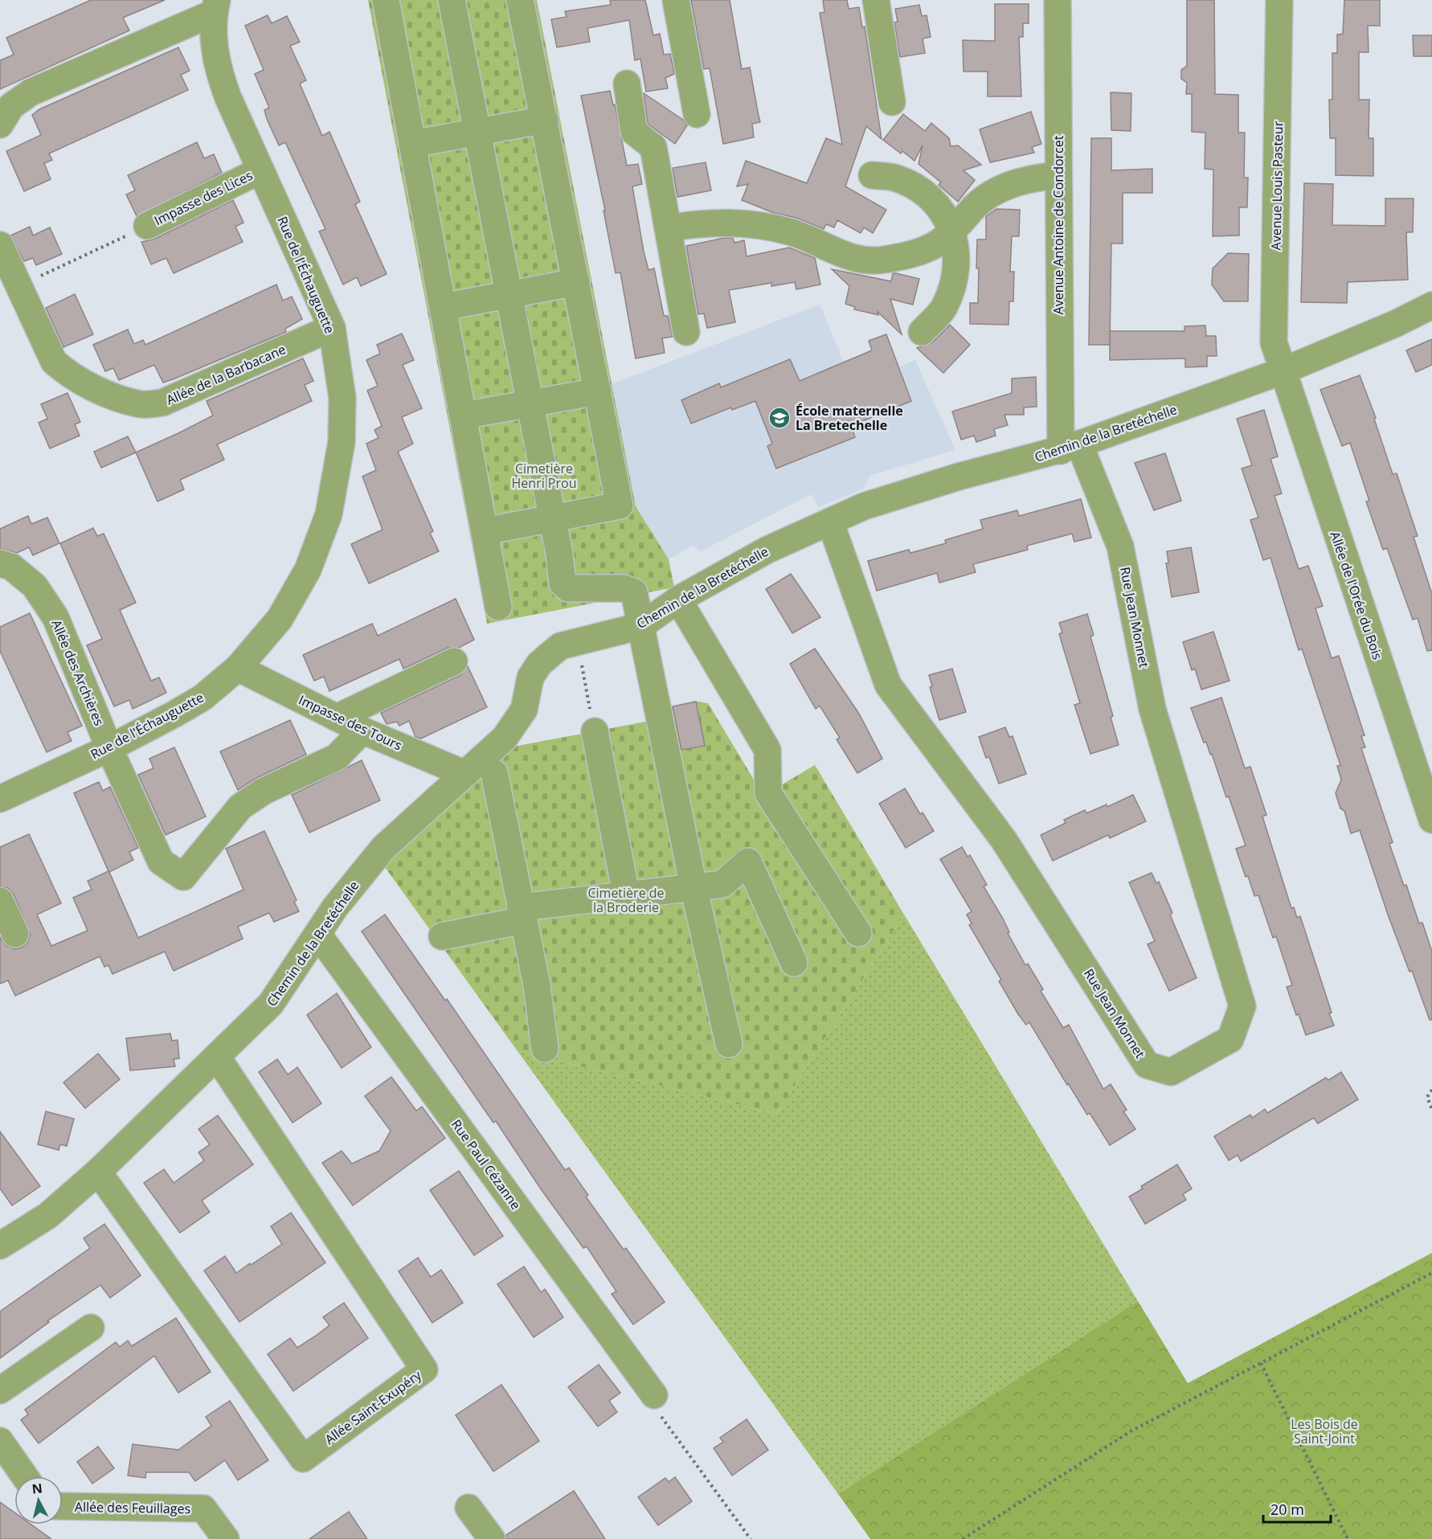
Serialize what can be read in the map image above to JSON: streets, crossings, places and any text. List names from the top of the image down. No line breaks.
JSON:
{"streets":{"street":["Avenue Louis Pasteur","Impasse des Lices","Avenue Antoine de Condorcet","Rue de l'Échauguette","Allée de la Barbacane","Chemin de la Bretéchelle","Allée de l'Orée du Bois","Rue Jean Monnet","Allée des Archières","Impasse des Tours","Rue Paul Cézanne","Allée Saint-Exupéry","Allée des Feuillages"]},"crossings":[["Avenue Louis Pasteur","Chemin de la Bretéchelle"],["Avenue Louis Pasteur","Allée de l'Orée du Bois"],["Impasse des Lices","Rue de l'Échauguette"],["Avenue Antoine de Condorcet","Chemin de la Bretéchelle"],["Avenue Antoine de Condorcet","Rue Jean Monnet"],["Rue de l'Échauguette","Allée de la Barbacane"],["Rue de l'Échauguette","Allée des Archières"],["Rue de l'Échauguette","Impasse des Tours"],["Chemin de la Bretéchelle","Allée de l'Orée du Bois"],["Chemin de la Bretéchelle","Rue Jean Monnet"],["Chemin de la Bretéchelle","Impasse des Tours"],["Chemin de la Bretéchelle","Rue Paul Cézanne"],["Chemin de la Bretéchelle","Allée Saint-Exupéry"],["Allée des Archières","Impasse des Tours"]],"parks":["Cimetière Henri Prou","Cimetière de la Broderie","Les Bois de Saint-Joint"],"places":{"school or university":["École maternelle La Bretechelle"]},"scale_bar":"20 m","north":"top"}
